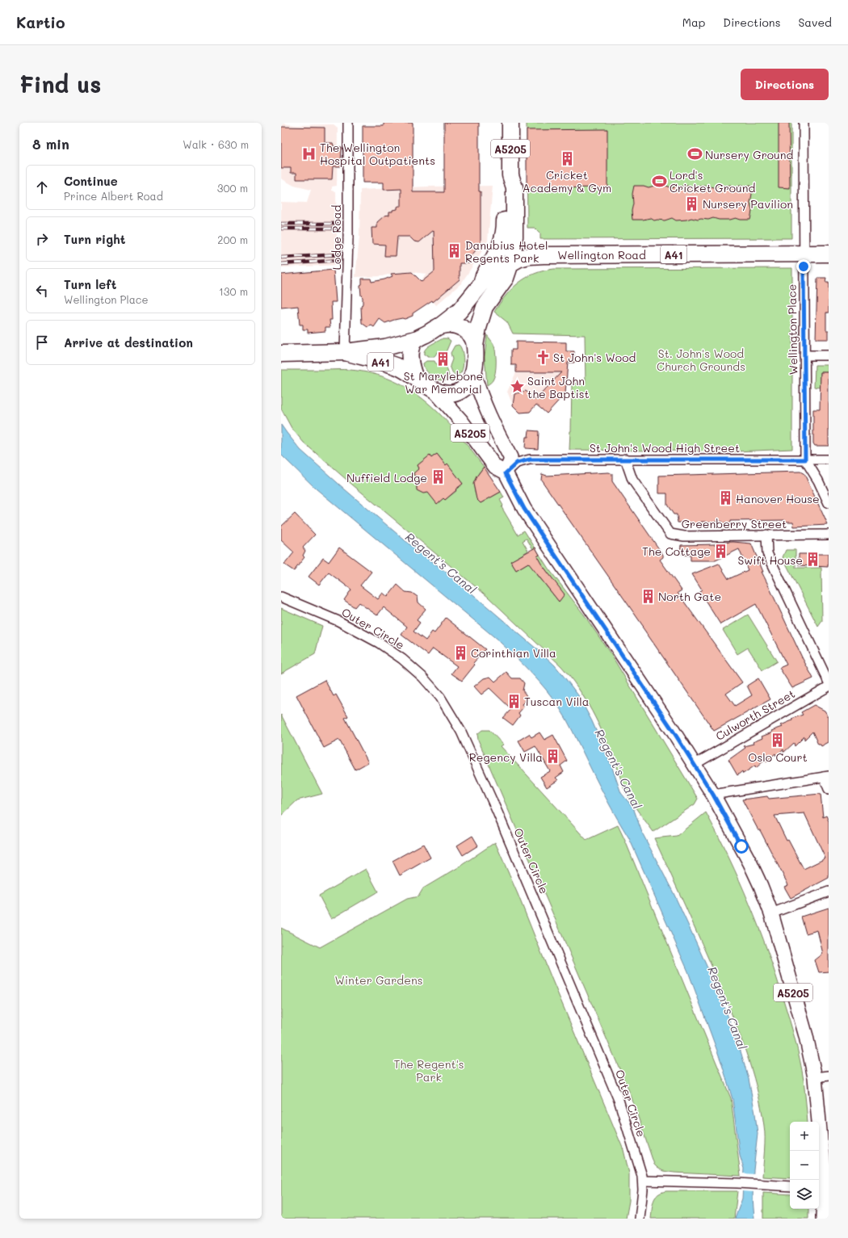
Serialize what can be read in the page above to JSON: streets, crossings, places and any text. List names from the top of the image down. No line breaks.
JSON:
{"streets":{"highway":["A5205","Wellington Road","A41"],"street":["Lodge Road","Wellington Place","St John's Wood High Street","Greenberry Street","Outer Circle","Culworth Street"]},"crossings":[["A5205","Wellington Road"],["A5205","A41"],["A5205","St John's Wood High Street"],["A5205","Culworth Street"],["Lodge Road","A41"],["Wellington Road","A41"],["Wellington Road","Wellington Place"],["Wellington Place","St John's Wood High Street"],["St John's Wood High Street","Greenberry Street"]],"water":["Regent's Canal"],"parks":["St. John's Wood Church Grounds","Winter Gardens","The Regent's Park"],"places":{"hospital":["The Wellington Hospital Outpatients"],"sports":["Nursery Ground","Lord's Cricket Ground"],"building":["Cricket Academy & Gym","Nursery Pavilion","Danubius Hotel Regents Park","St Marylebone War Memorial","Nuffield Lodge","Hanover House","The Cottage","Swift House","North Gate","Corinthian Villa","Tuscan Villa","Oslo Court","Regency Villa"],"church":["St John's Wood"],"place":["Saint John the Baptist"]},"page":{"header":"Kartio","nav":["Map","Directions","Saved"],"buttons":"Directions","title":"Find us","heading":["8 min","Walk · 630 m"],"list":[["Continue","Prince Albert Road","300 m"],["Turn right","200 m"],["Turn left","Wellington Place","130 m"],"Arrive at destination"],"map_buttons":["+","−"]}}
